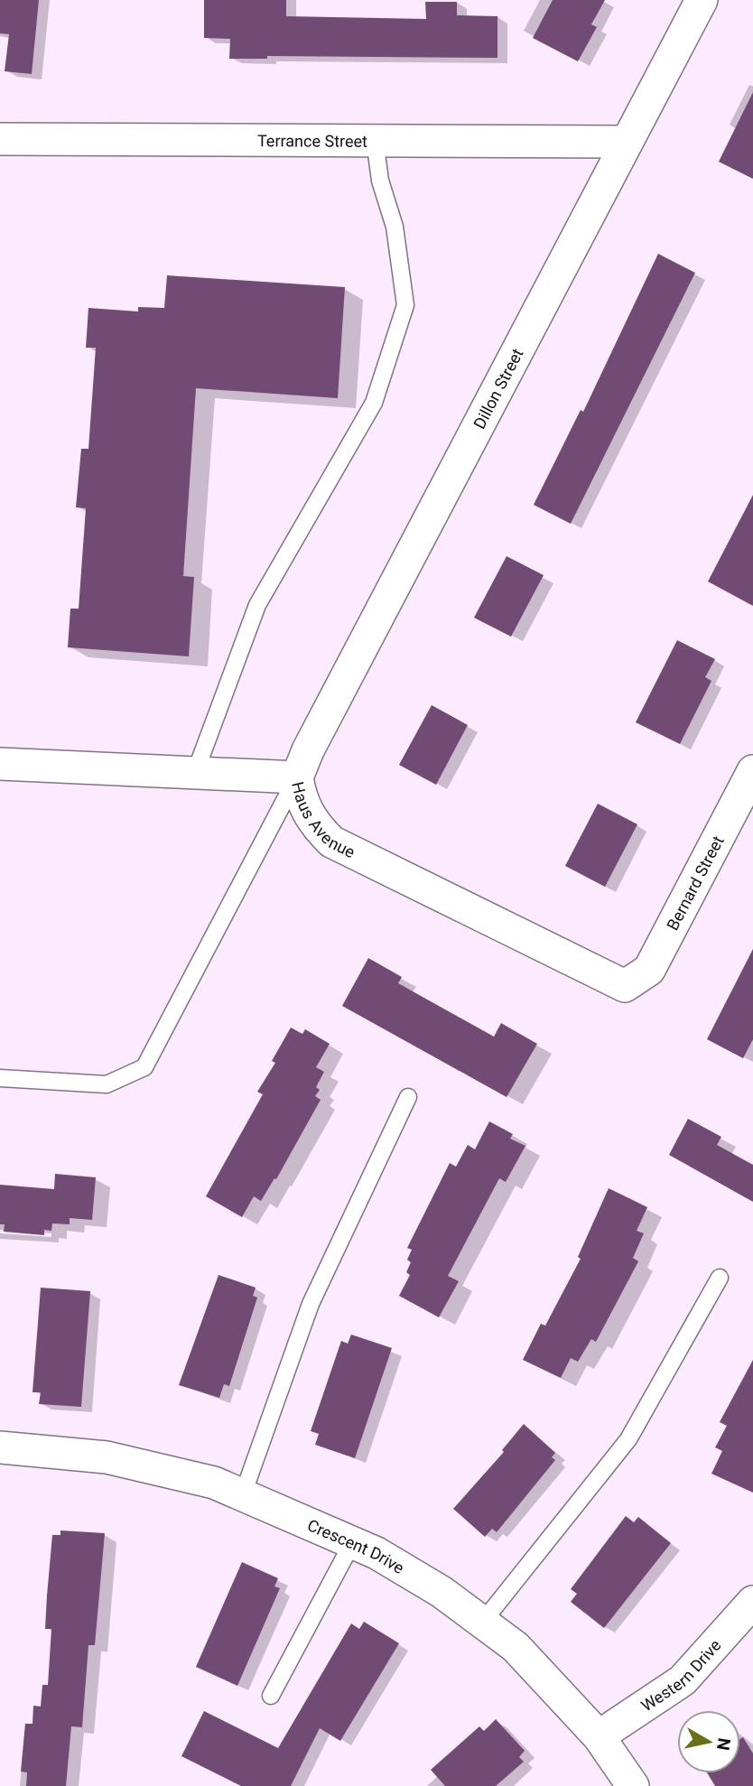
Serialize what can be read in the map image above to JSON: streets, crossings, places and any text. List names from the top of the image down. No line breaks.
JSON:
{"streets":{"street":["Terrance Street","Dillon Street","Haus Avenue","Bernard Street","Crescent Drive","Western Drive"]},"crossings":[["Terrance Street","Dillon Street"],["Dillon Street","Haus Avenue"],["Haus Avenue","Bernard Street"],["Crescent Drive","Western Drive"]],"north":"right"}
